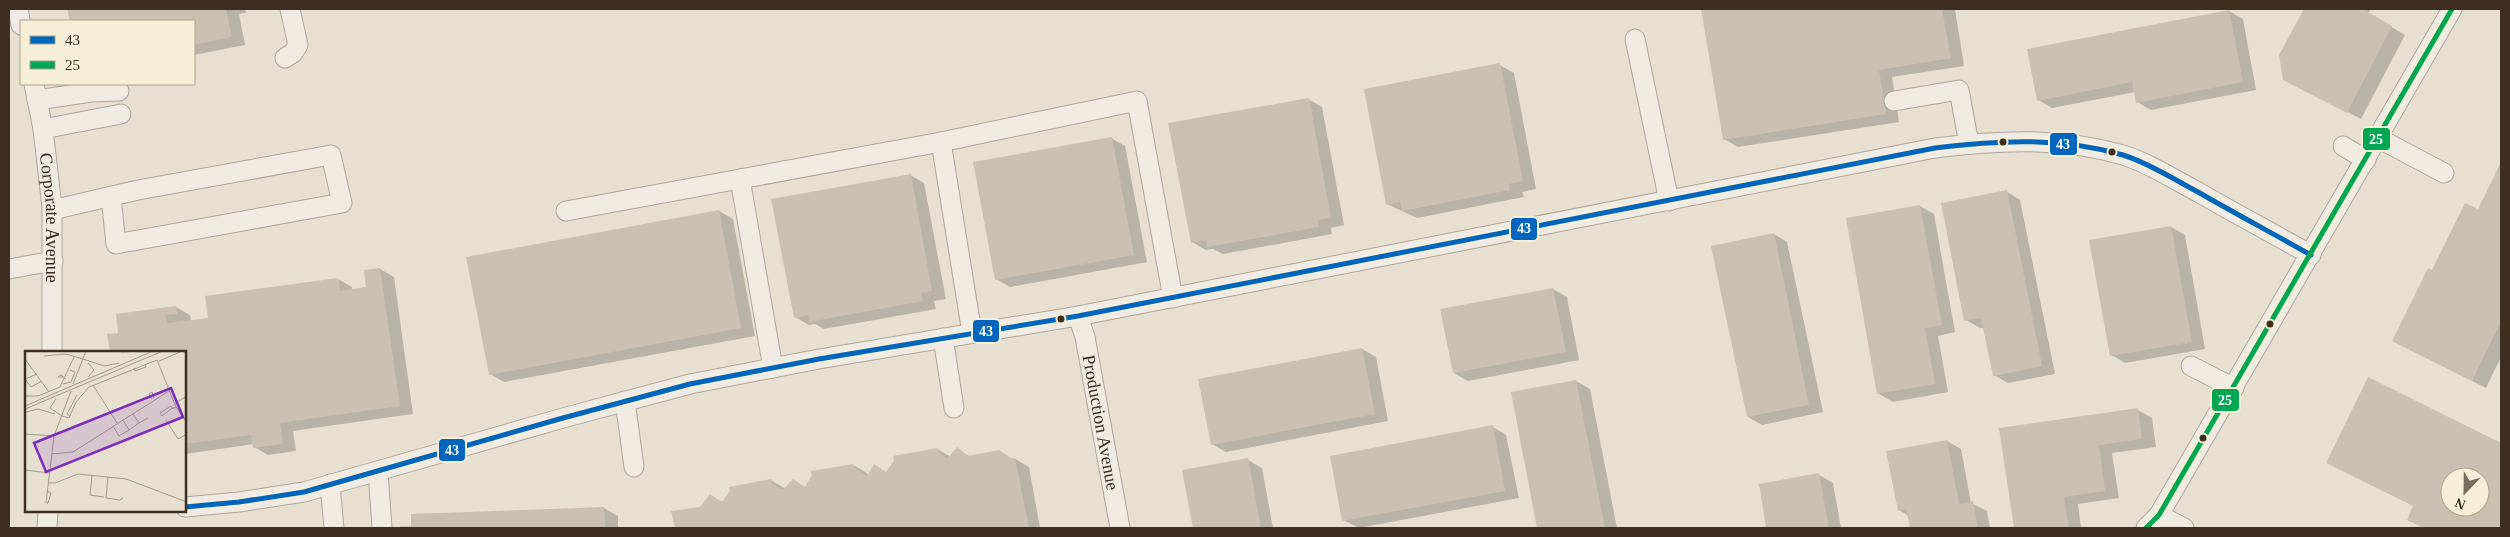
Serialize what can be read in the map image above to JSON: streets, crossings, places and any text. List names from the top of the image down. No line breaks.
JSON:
{"streets":{"street":["Corporate Avenue","Production Avenue"]},"lines":["transit line 25","transit line 43"],"legend":["43","25"],"north":"bottom"}
